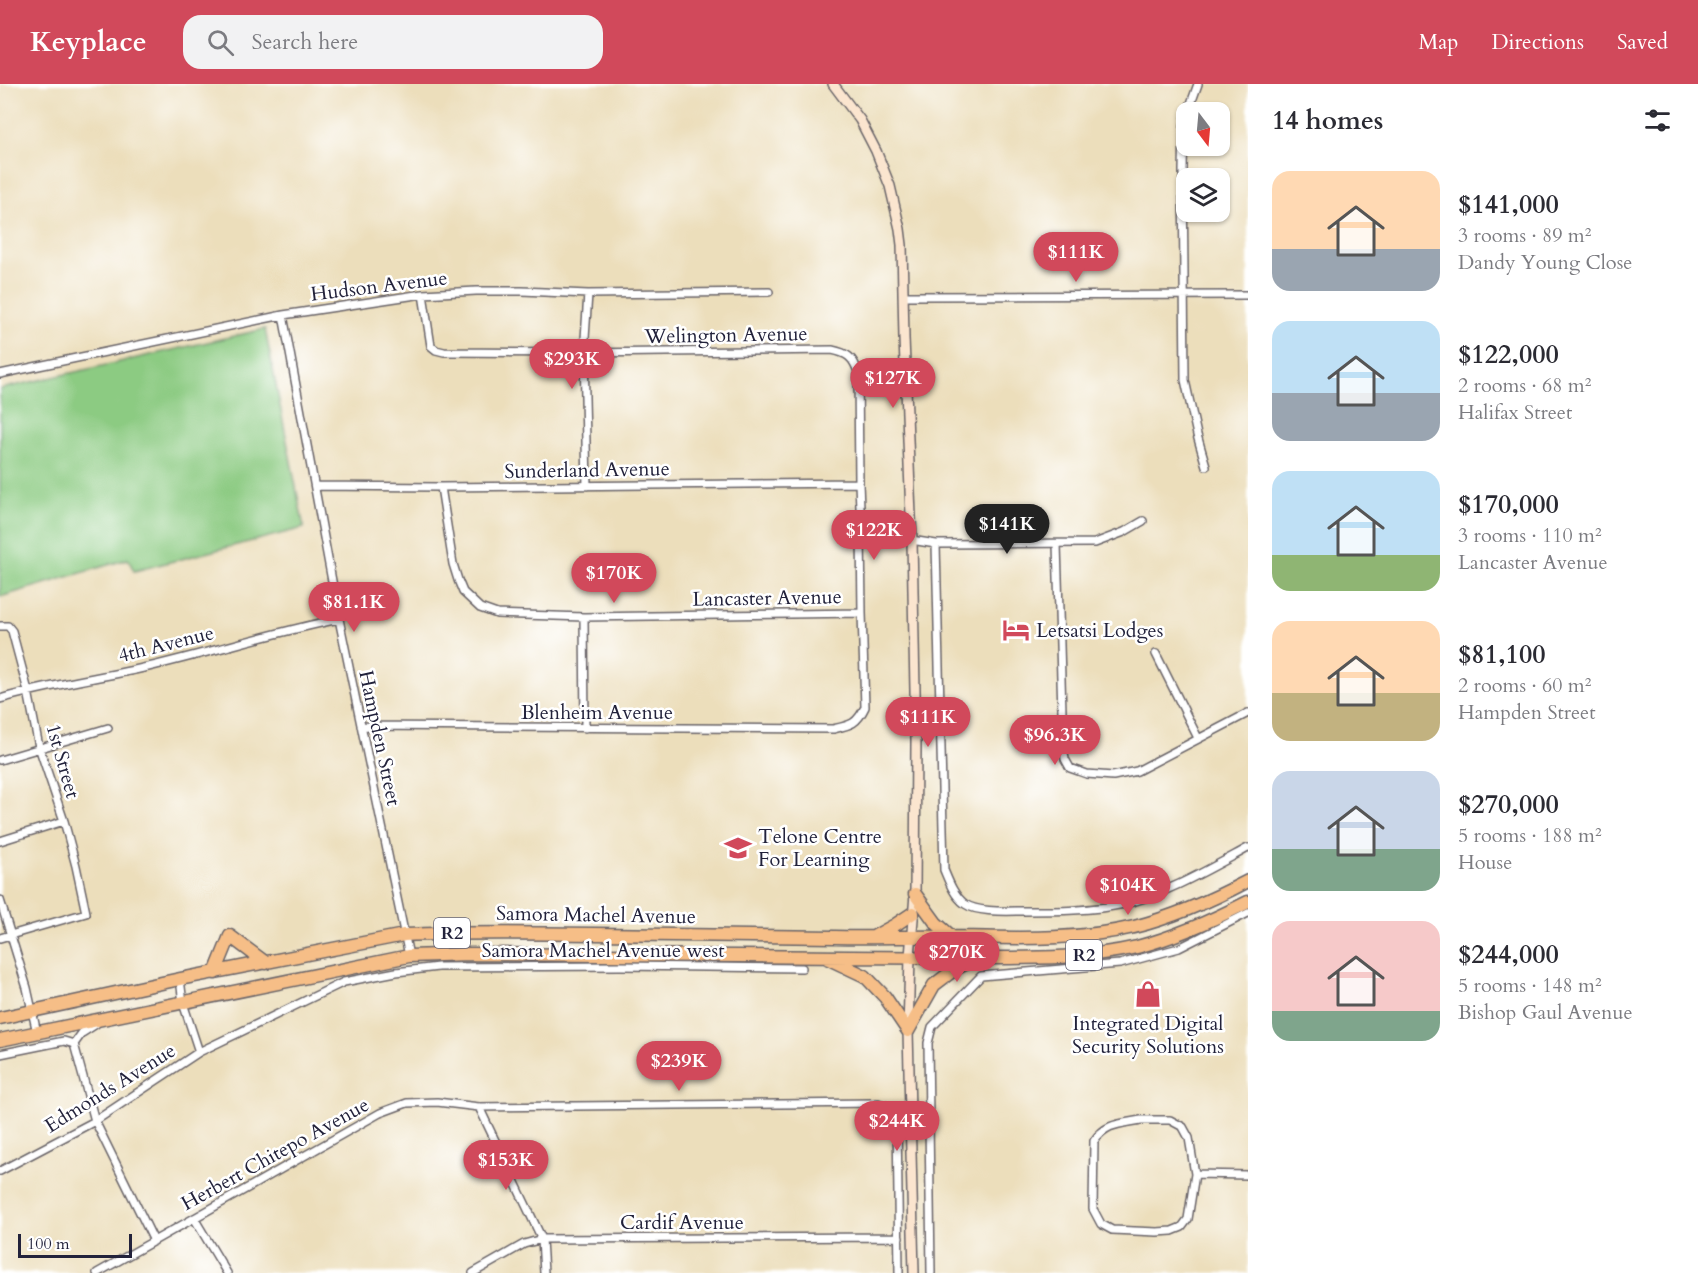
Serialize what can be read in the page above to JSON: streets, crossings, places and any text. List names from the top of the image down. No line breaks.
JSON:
{"streets":{"highway":["Samora Machel Avenue","R2"],"street":["Hudson Avenue","Welington Avenue","Sunderland Avenue","Lancaster Avenue","4th Avenue","Blenheim Avenue","Hampden Street","1st Street","Samora Machel Avenue west","Edmonds Avenue","Herbert Chitepo Avenue","Cardif Avenue"]},"crossings":[["Hudson Avenue","Welington Avenue"],["Hudson Avenue","Hampden Street"],["Welington Avenue","Sunderland Avenue"],["Sunderland Avenue","Lancaster Avenue"],["Sunderland Avenue","Hampden Street"],["Lancaster Avenue","Blenheim Avenue"],["4th Avenue","Hampden Street"],["4th Avenue","1st Street"],["Blenheim Avenue","Hampden Street"],["Hampden Street","Samora Machel Avenue"],["Samora Machel Avenue","R2"],["Samora Machel Avenue west","Edmonds Avenue"],["Herbert Chitepo Avenue","Cardif Avenue"]],"places":{"hotel":["Letsatsi Lodges"],"school or university":["Telone Centre For Learning"],"shop":["Integrated Digital Security Solutions"]},"scale_bar":"100 m","north":"bottom","page":{"header":"Keyplace","search":"Search here","nav":["Map","Directions","Saved"],"heading":"14 homes","list":[{"name":"$141,000","note":"3 rooms · 89 m² · Dandy Young Close"},{"name":"$122,000","note":"2 rooms · 68 m² · Halifax Street"},{"name":"$170,000","note":"3 rooms · 110 m² · Lancaster Avenue"},{"name":"$81,100","note":"2 rooms · 60 m² · Hampden Street"},{"name":"$270,000","note":"5 rooms · 188 m² · House"},{"name":"$244,000","note":"5 rooms · 148 m² · Bishop Gaul Avenue"}],"price":["$111K","$293K","$127K","$141K","$122K","$170K","$81.1K","$111K","$96.3K","$104K","$270K","$239K","$244K","$153K"],"scale":"100 m"}}
